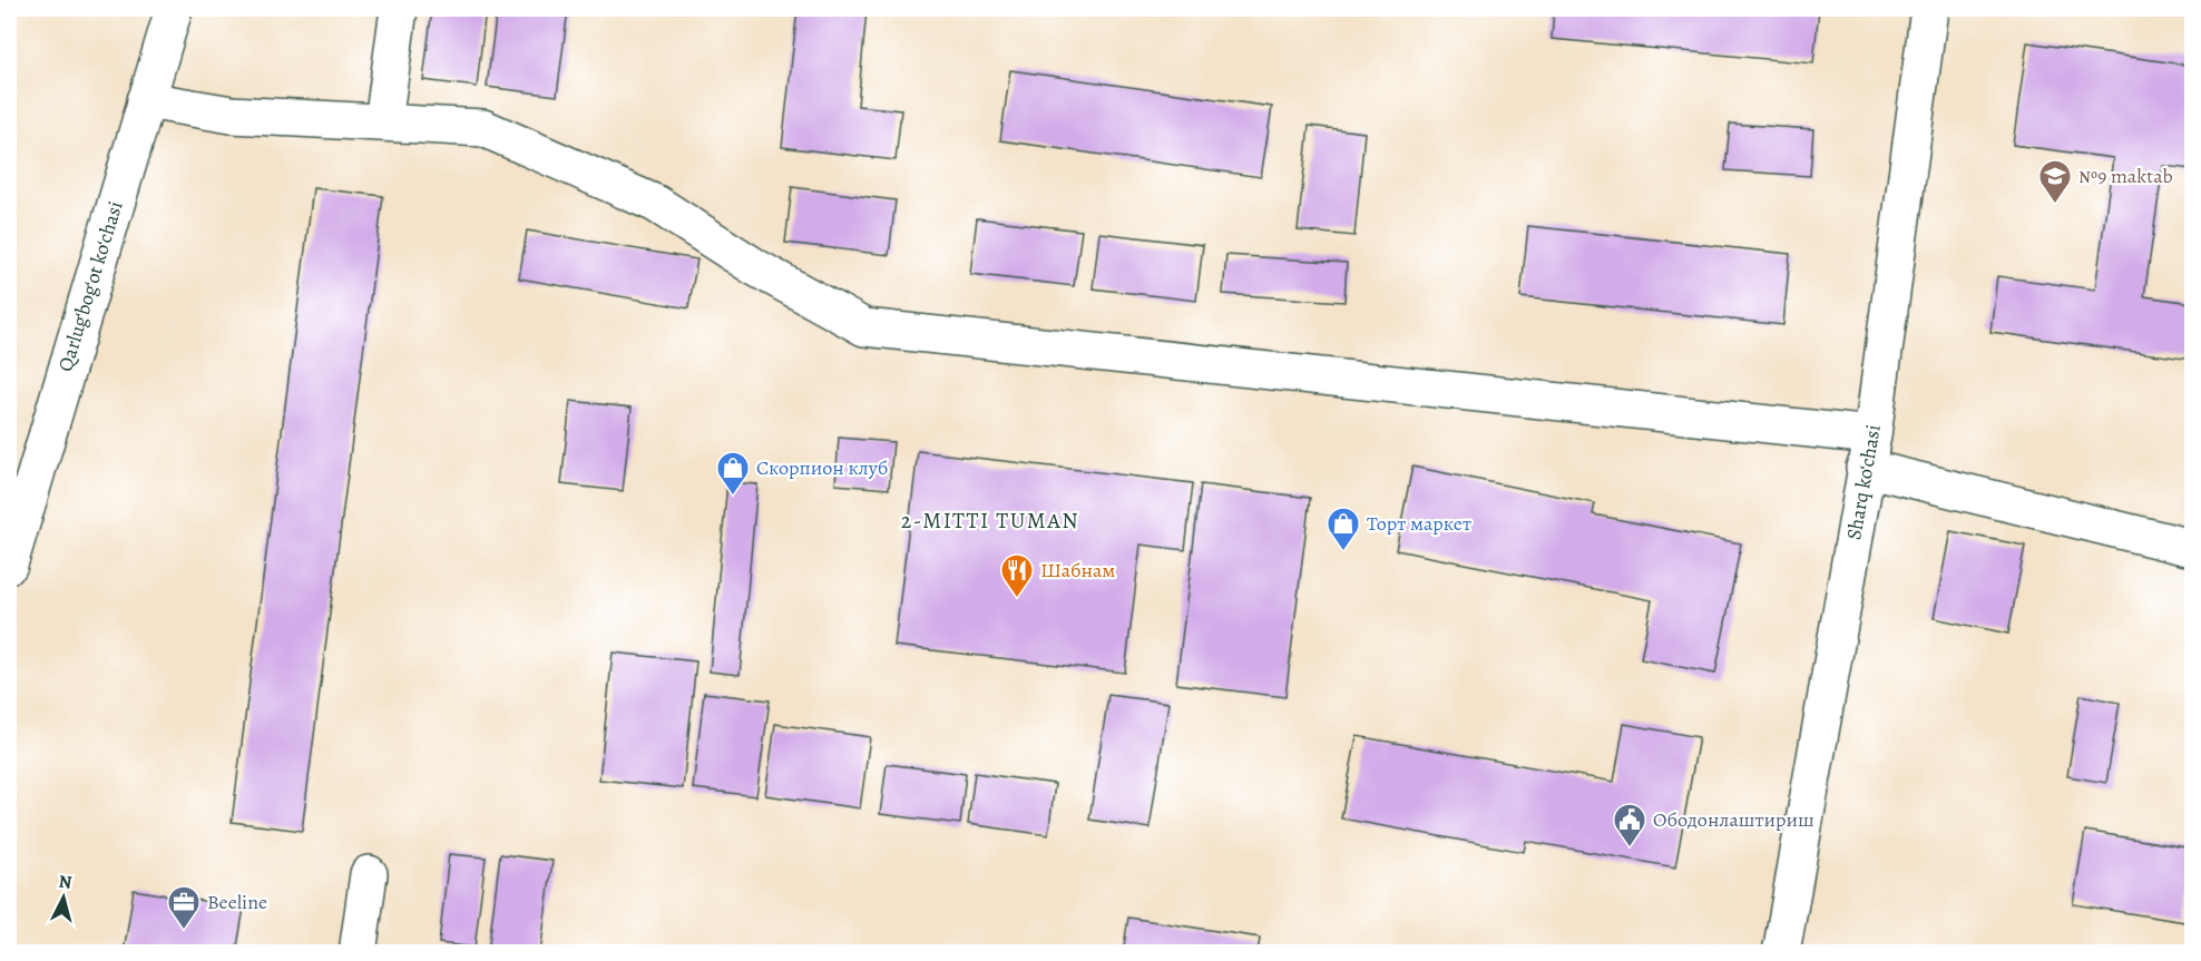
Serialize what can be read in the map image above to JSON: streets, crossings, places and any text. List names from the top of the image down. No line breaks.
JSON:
{"streets":{"street":["Qarlug‘bog‘ot ko‘chasi","Sharq ko‘chasi"]},"districts":["2-MITTI TUMAN"],"places":{"school or university":["№9 maktab"],"shop":["Скорпион клуб","Торт маркет"],"restaurant":["Шабнам"],"public building":["Ободонлаштириш"],"office":["Beeline"]},"north":"top"}
